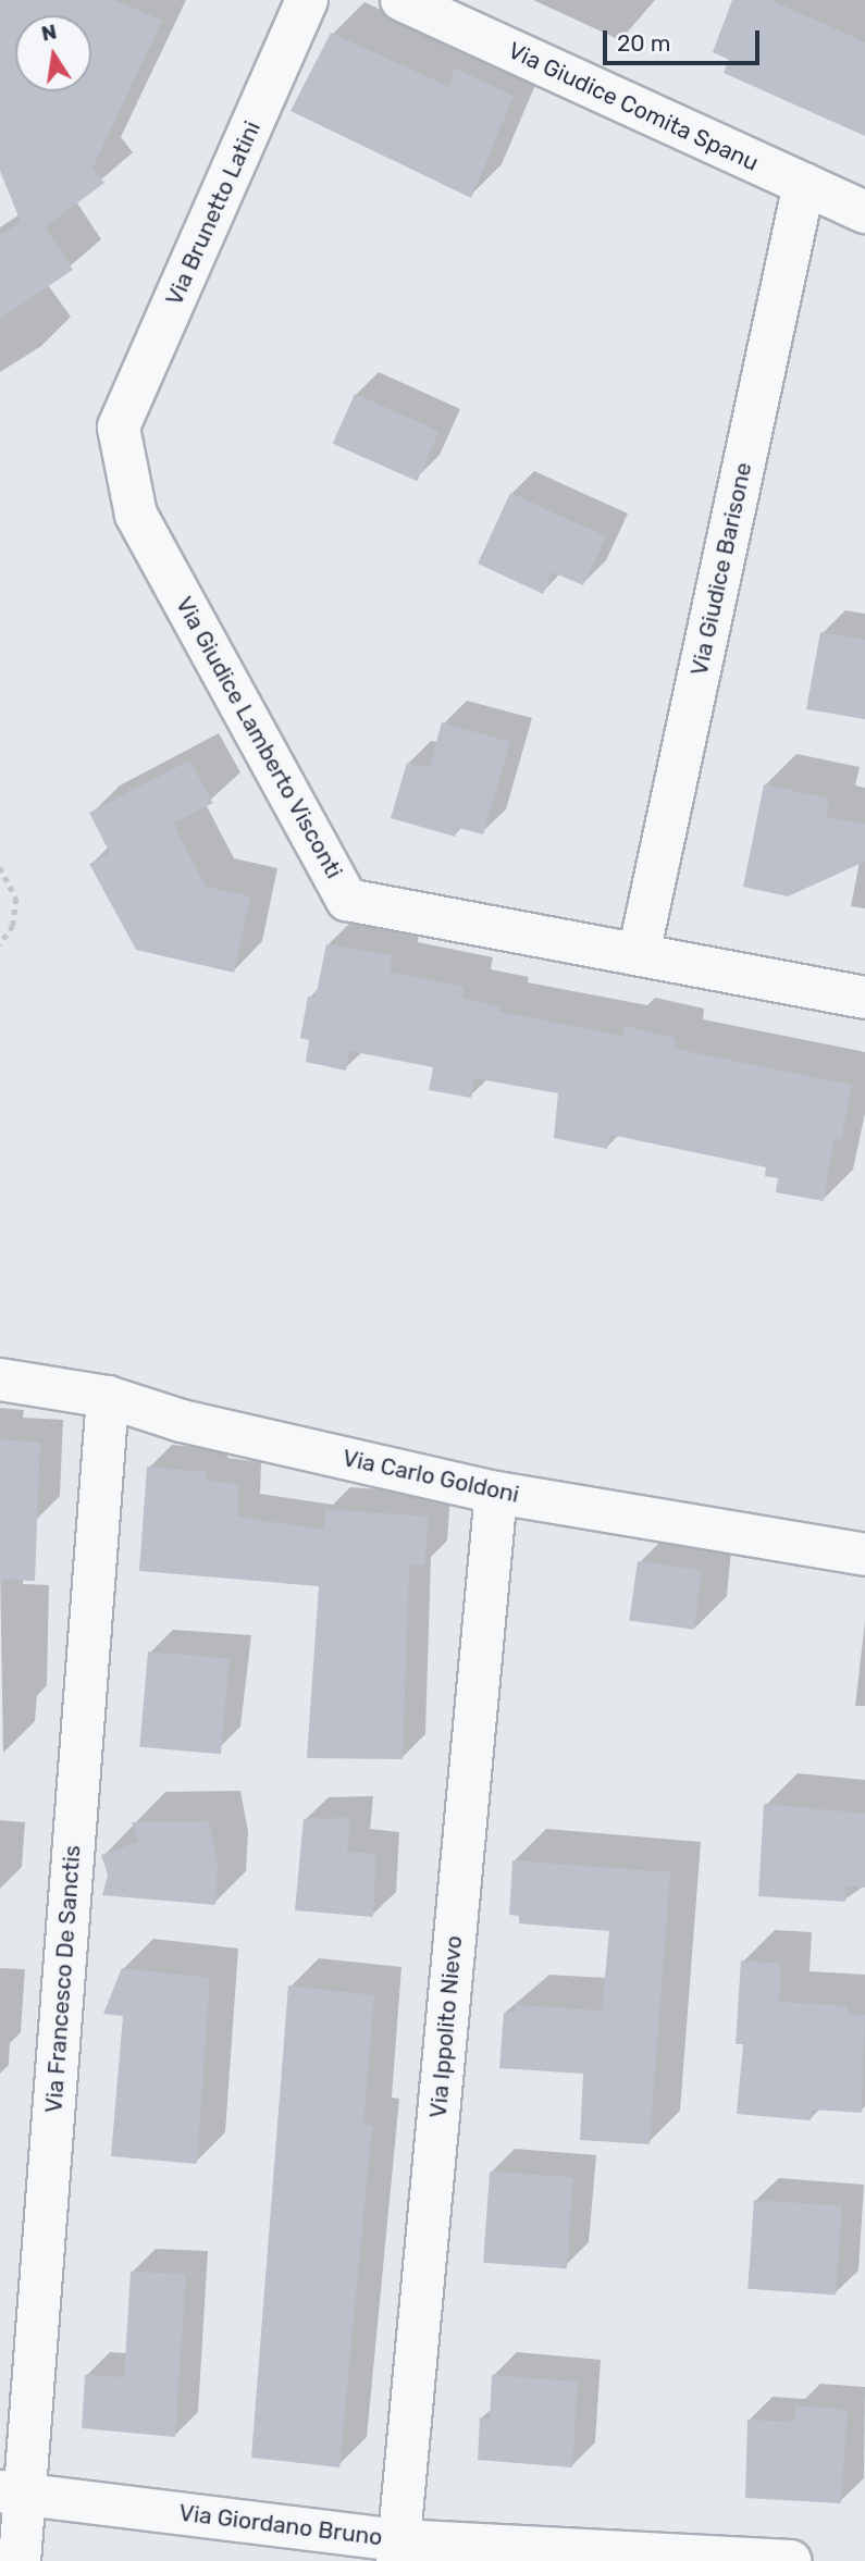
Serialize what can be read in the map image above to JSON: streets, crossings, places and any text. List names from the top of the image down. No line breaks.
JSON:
{"streets":{"street":["Via Giudice Comita Spanu","Via Brunetto Latini","Via Giudice Barisone","Via Giudice Lamberto Visconti","Via Carlo Goldoni","Via Francesco De Sanctis","Via Ippolito Nievo","Via Giordano Bruno"]},"crossings":[["Via Giudice Comita Spanu","Via Giudice Barisone"],["Via Brunetto Latini","Via Giudice Lamberto Visconti"],["Via Giudice Barisone","Via Giudice Lamberto Visconti"],["Via Carlo Goldoni","Via Francesco De Sanctis"],["Via Carlo Goldoni","Via Ippolito Nievo"],["Via Francesco De Sanctis","Via Giordano Bruno"],["Via Ippolito Nievo","Via Giordano Bruno"]],"scale_bar":"20 m","north":"top"}
